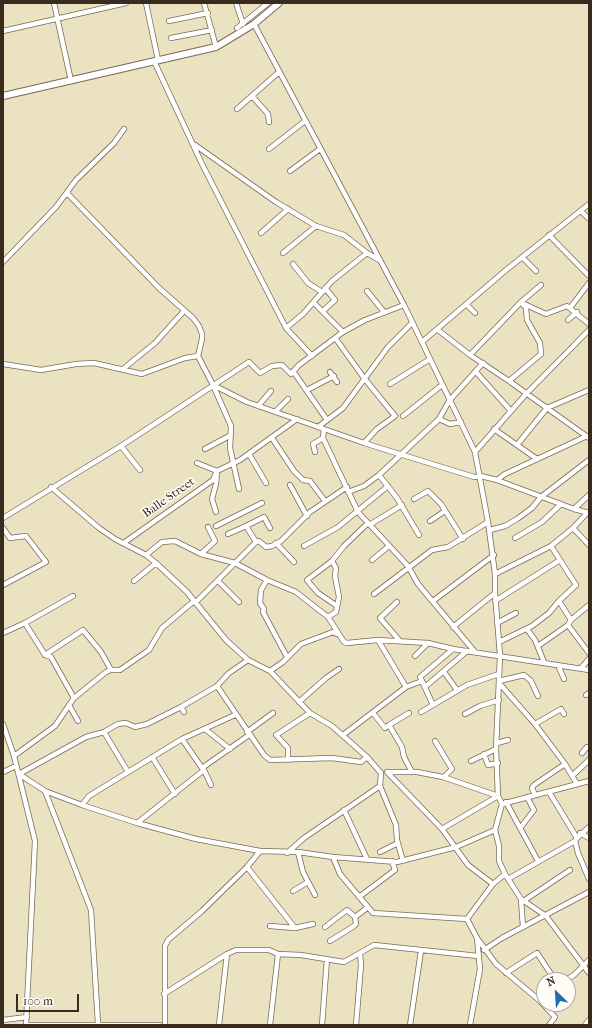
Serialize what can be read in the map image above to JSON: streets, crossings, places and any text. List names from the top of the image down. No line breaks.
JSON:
{"streets":{"street":["Balle Street"]},"scale_bar":"100 m","north":"top left"}
